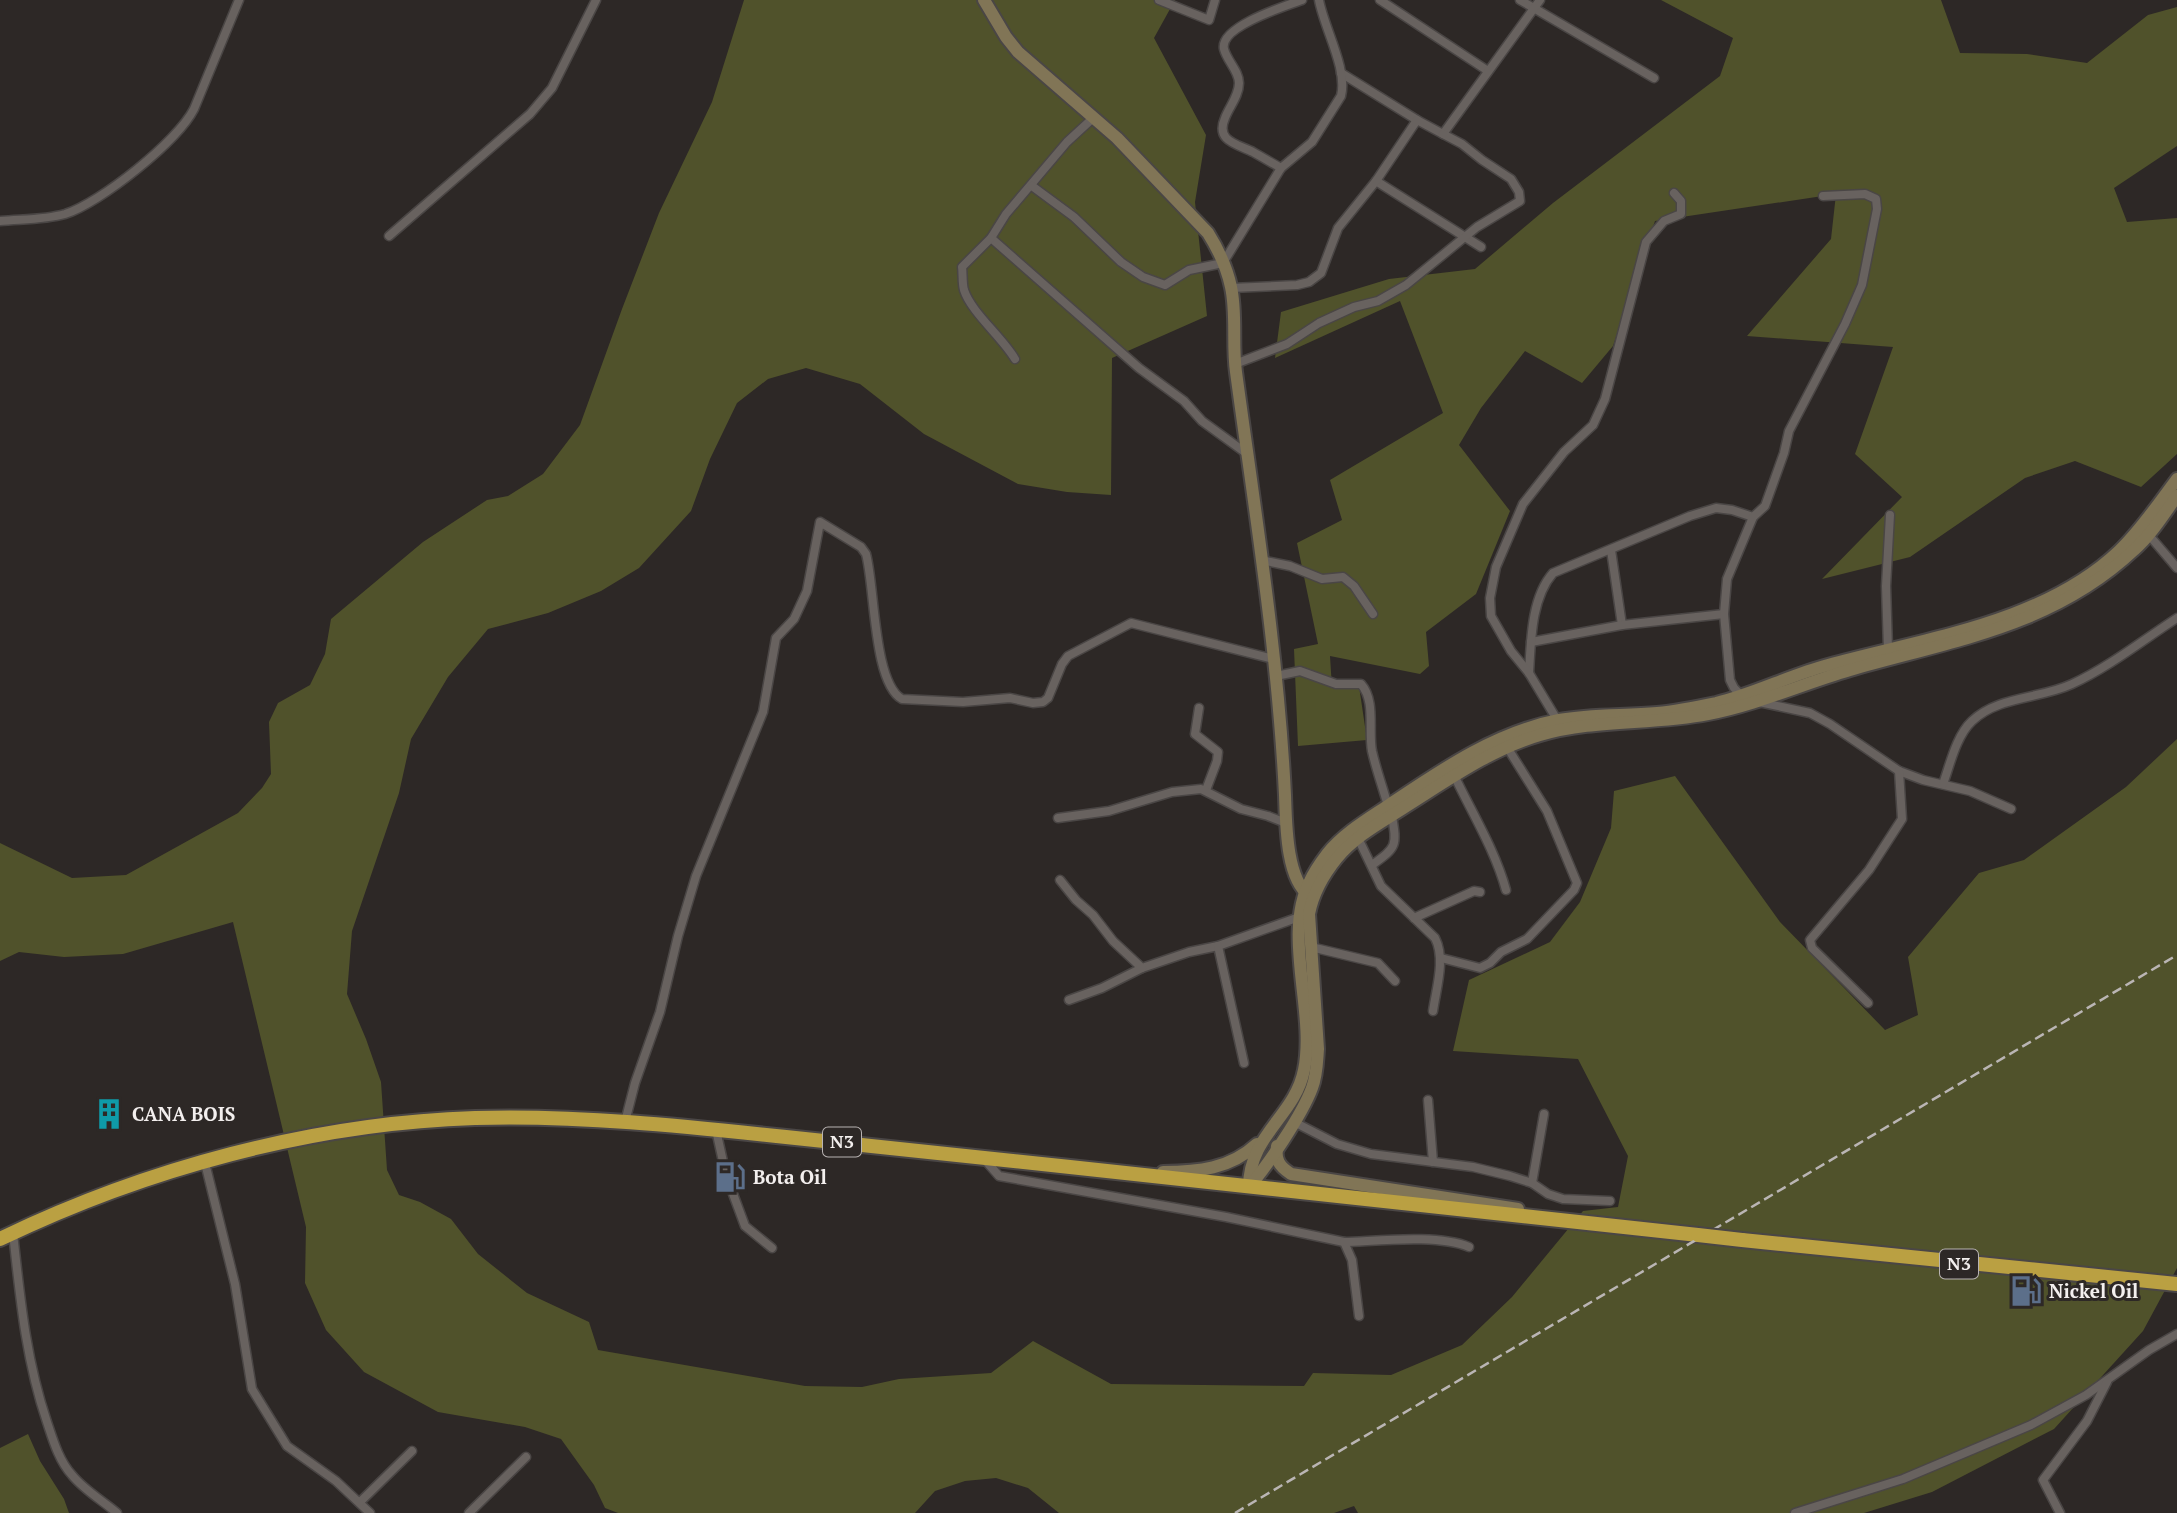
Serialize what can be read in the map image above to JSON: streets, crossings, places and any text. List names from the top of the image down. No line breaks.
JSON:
{"streets":{"highway":["N3"]},"places":{"building":["CANA BOIS"],"fuel station":["Bota Oil","Nickel Oil"]}}
